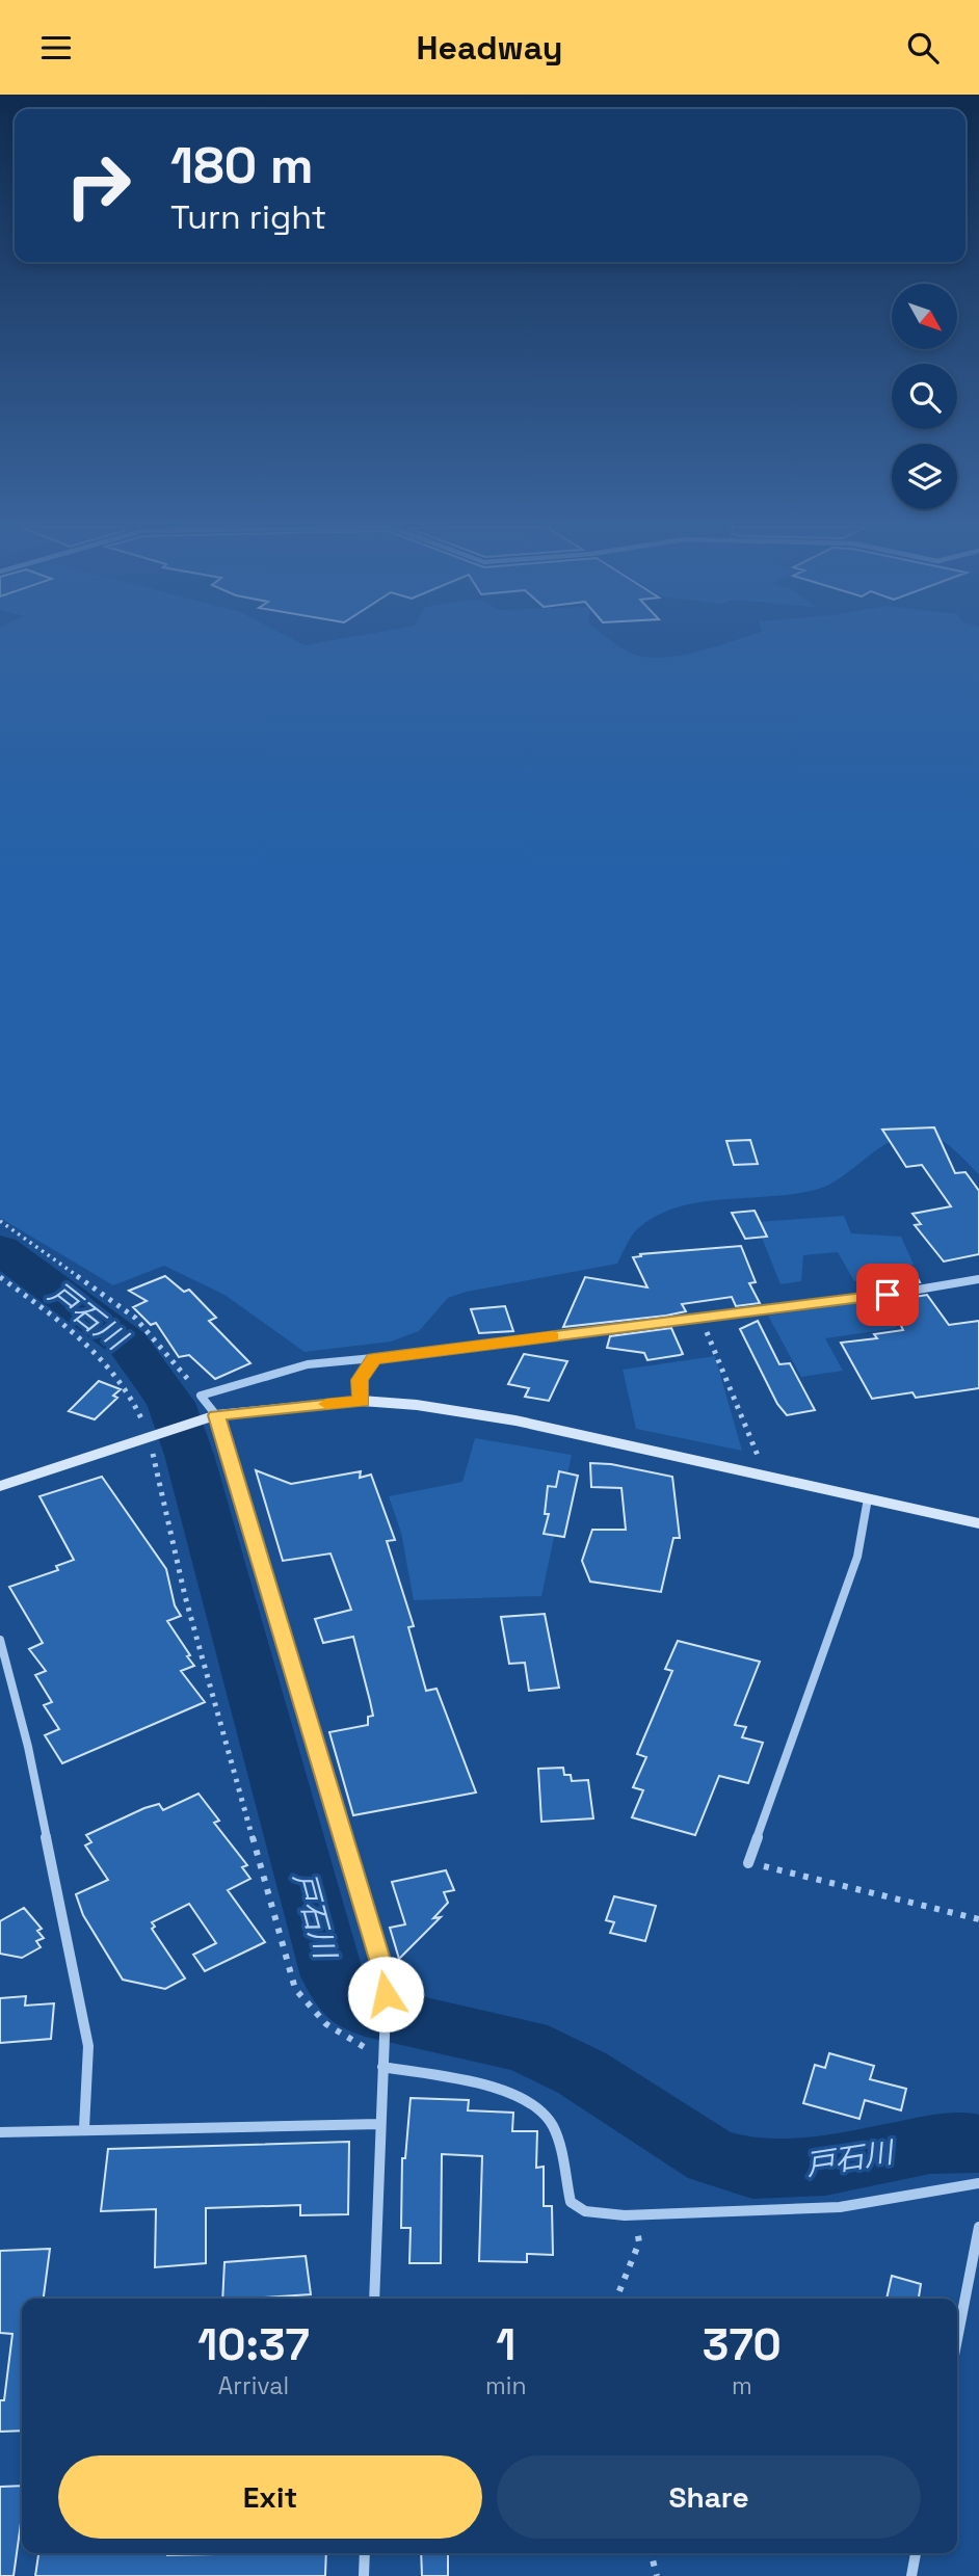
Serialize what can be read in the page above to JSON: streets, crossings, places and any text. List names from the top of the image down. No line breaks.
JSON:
{"water":["戸石川"],"north":"bottom right","page":{"header":"Headway","turn":["180 m","Turn right"],"eta":["10:37","Arrival","1","min","370","m"],"buttons":["Exit","Share"]}}
